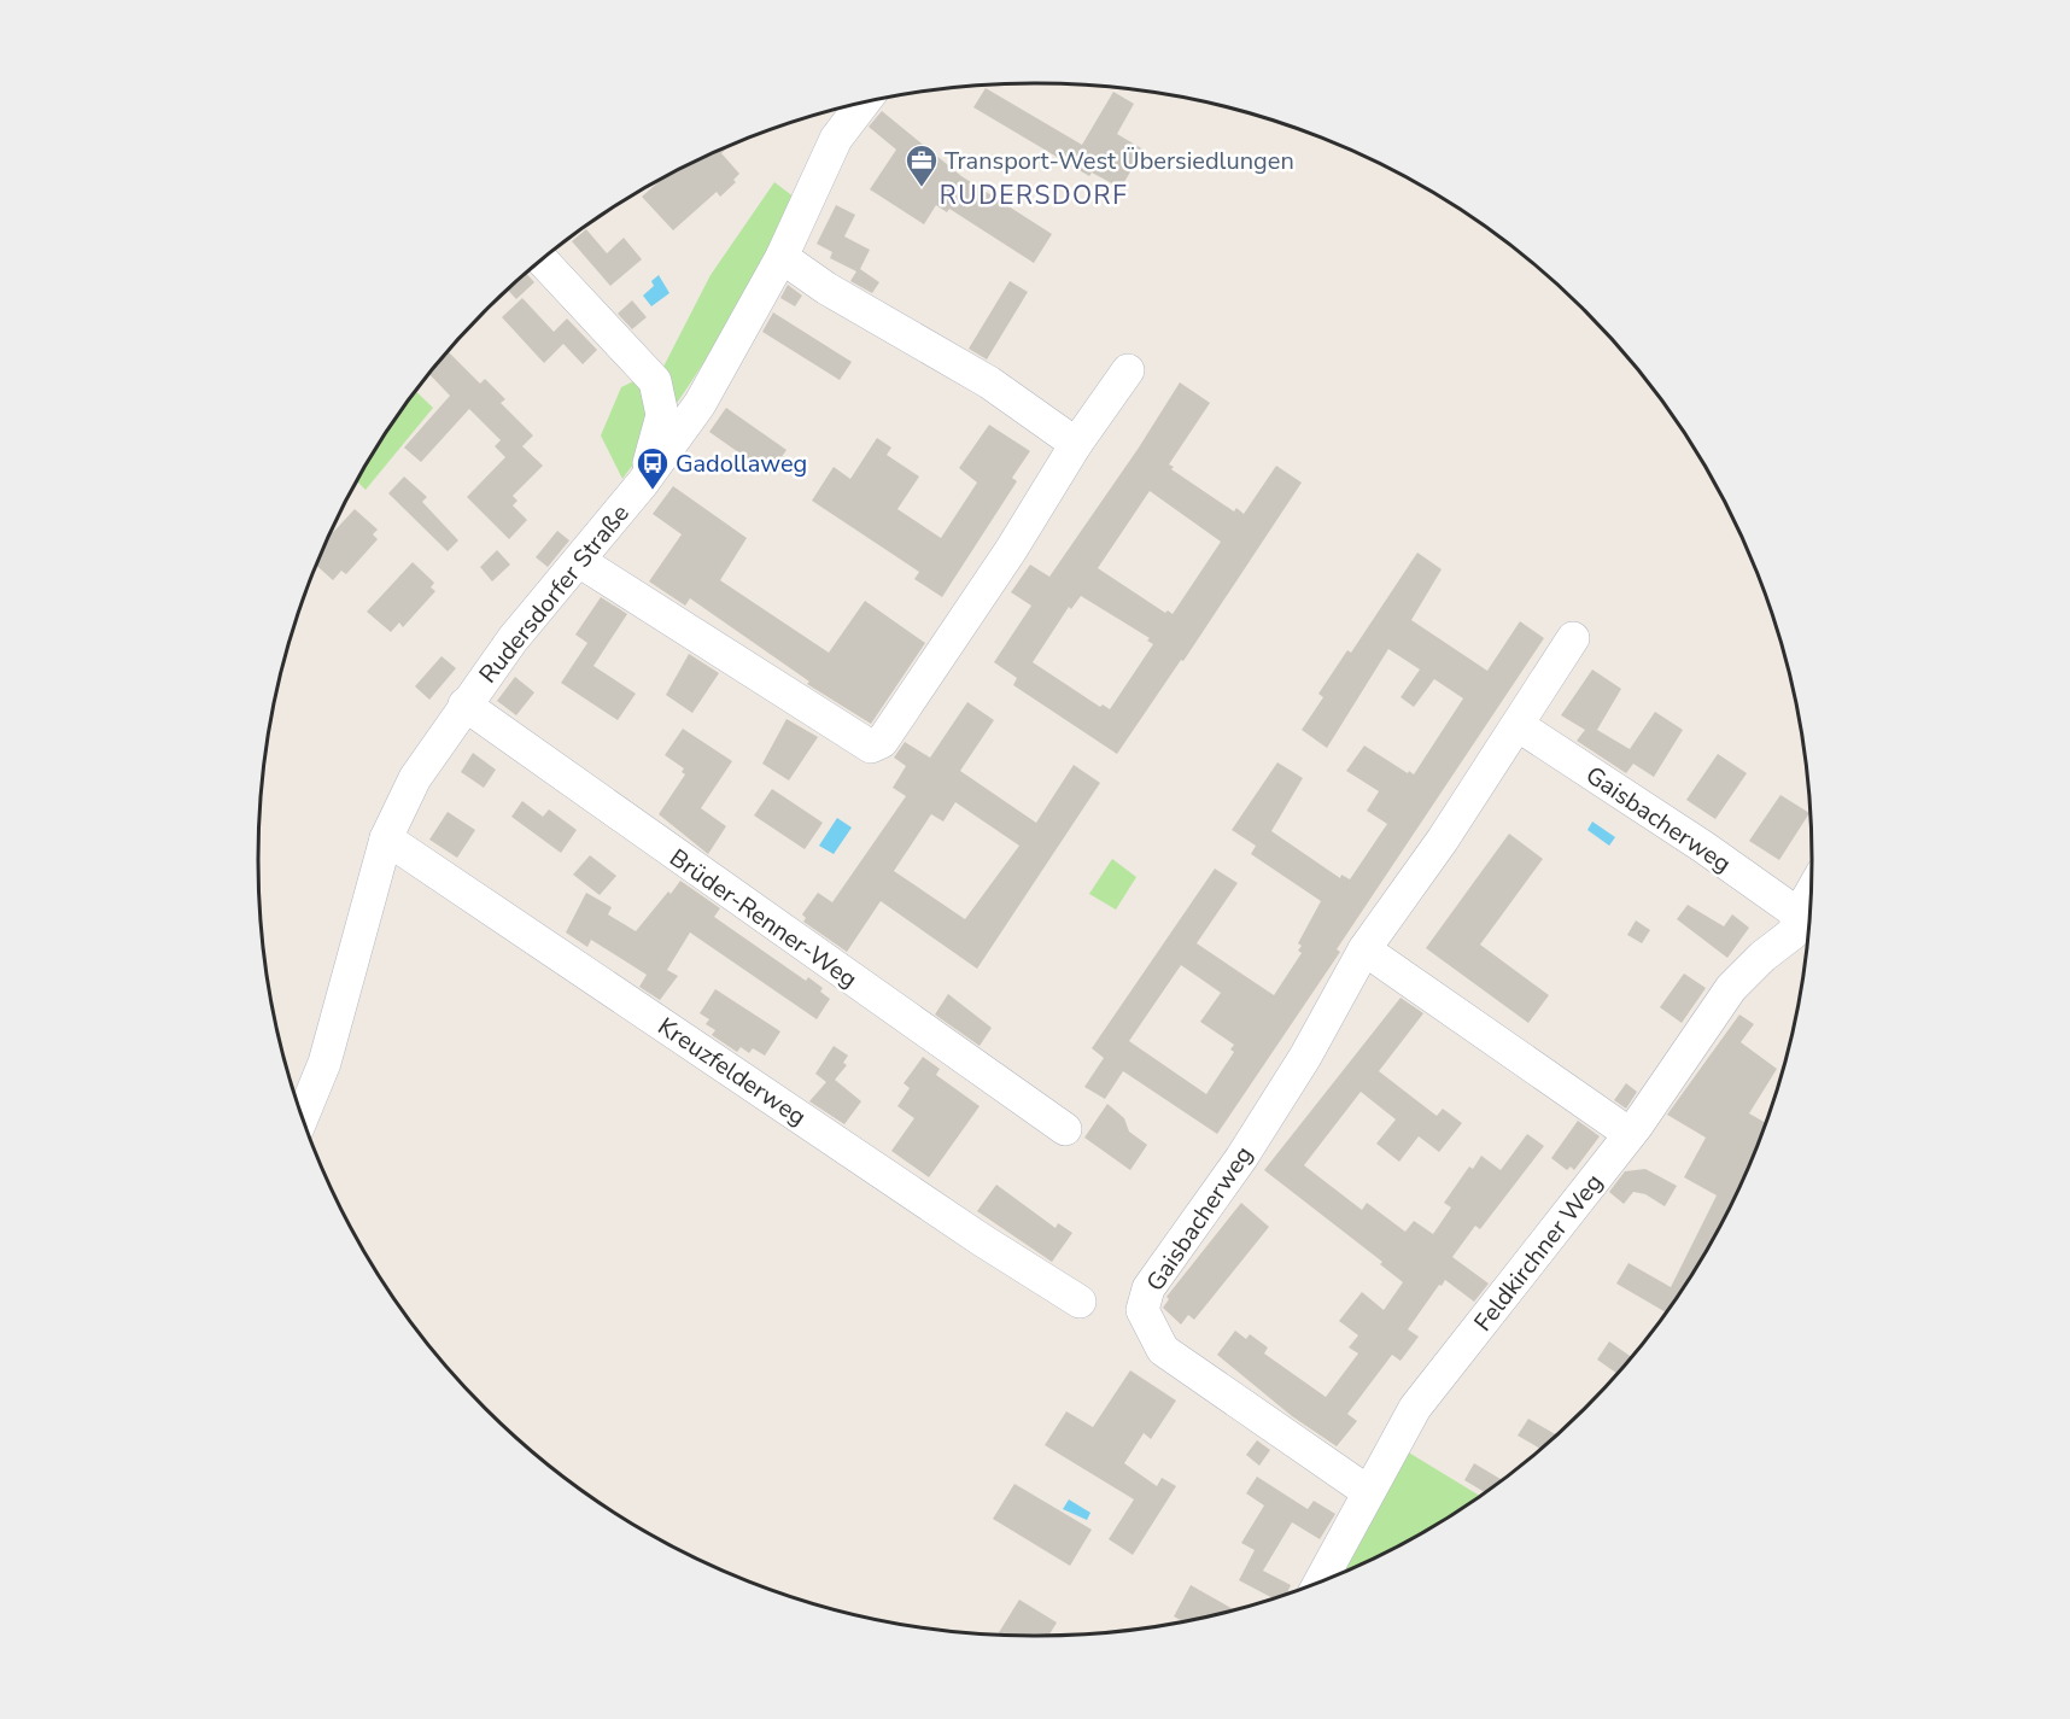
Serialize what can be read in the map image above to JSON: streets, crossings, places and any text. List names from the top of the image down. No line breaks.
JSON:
{"streets":{"street":["Rudersdorfer Straße","Gaisbacherweg","Brüder-Renner-Weg","Kreuzfelderweg","Feldkirchner Weg"]},"crossings":[["Rudersdorfer Straße","Brüder-Renner-Weg"],["Rudersdorfer Straße","Kreuzfelderweg"],["Gaisbacherweg","Feldkirchner Weg"]],"districts":["RUDERSDORF"],"places":{"office":["Transport-West Übersiedlungen"],"bus stop":["Gadollaweg"]}}
